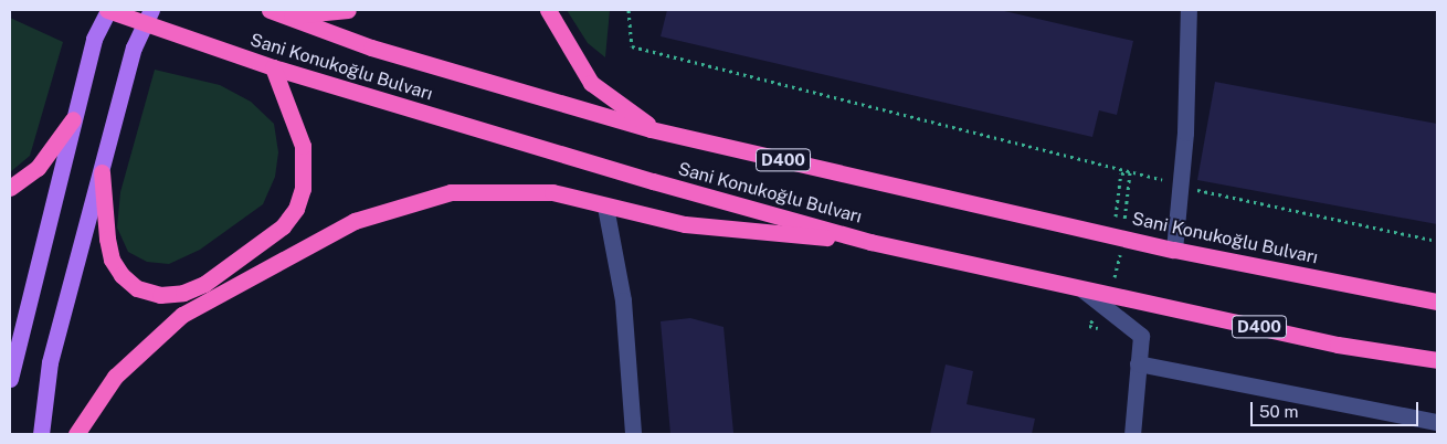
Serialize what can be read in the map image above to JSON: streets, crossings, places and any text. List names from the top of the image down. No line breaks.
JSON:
{"streets":{"highway":["Sani Konukoğlu Bulvarı","D400"]},"scale_bar":"50 m"}
